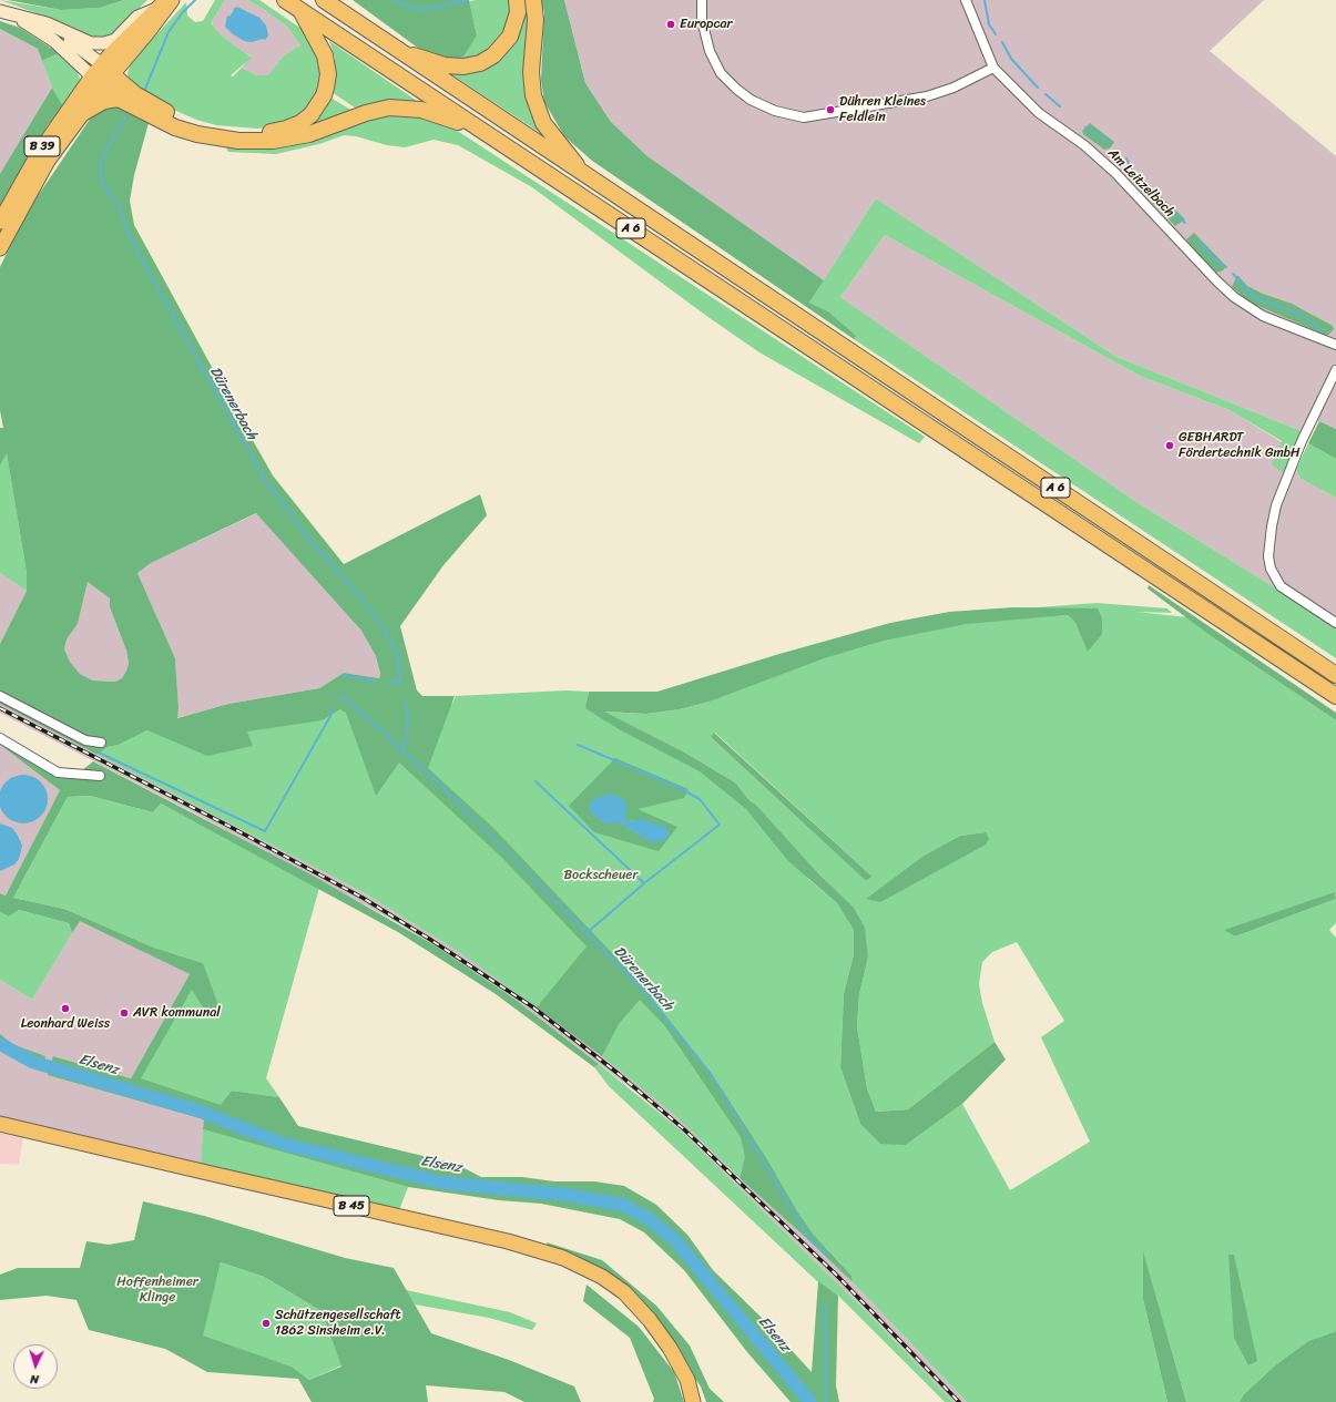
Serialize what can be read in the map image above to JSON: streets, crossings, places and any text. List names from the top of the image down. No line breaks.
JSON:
{"streets":{"highway":["A 6"],"main road":["B 39","B 45"],"street":["Am Leitzelbach"]},"water":["Dürenerbach","Elsenz"],"parks":["Bockscheuer","Hoffenheimer Klinge"],"places":["Europcar","Dühren Kleines Feldlein","GEBHARDT Fördertechnik GmbH","Leonhard Weiss","AVR kommunal","Schützengesellschaft 1862 Sinsheim e.V."],"north":"bottom"}
